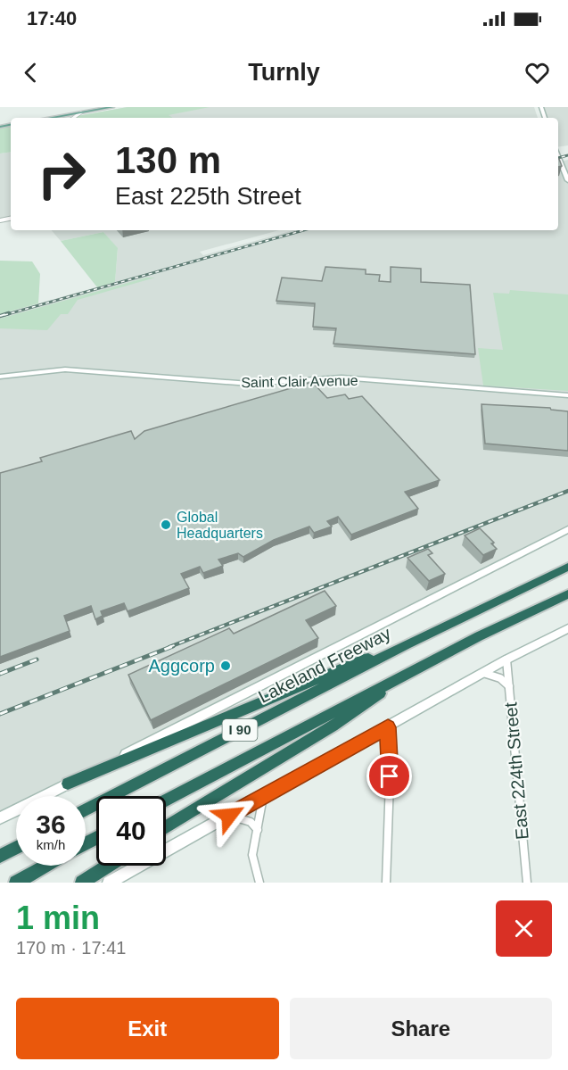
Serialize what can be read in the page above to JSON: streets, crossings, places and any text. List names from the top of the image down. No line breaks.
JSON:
{"streets":{"highway":["Lakeland Freeway","I 90"],"street":["Saint Clair Avenue","East 224th Street"]},"places":["Global Headquarters","Aggcorp"],"page":{"status":"17:40","header":"Turnly","turn":["130 m","East 225th Street"],"speed":"36 km/h","limit":"40","heading":["1 min","170 m · 17:41"],"buttons":["Exit","Share"]}}
